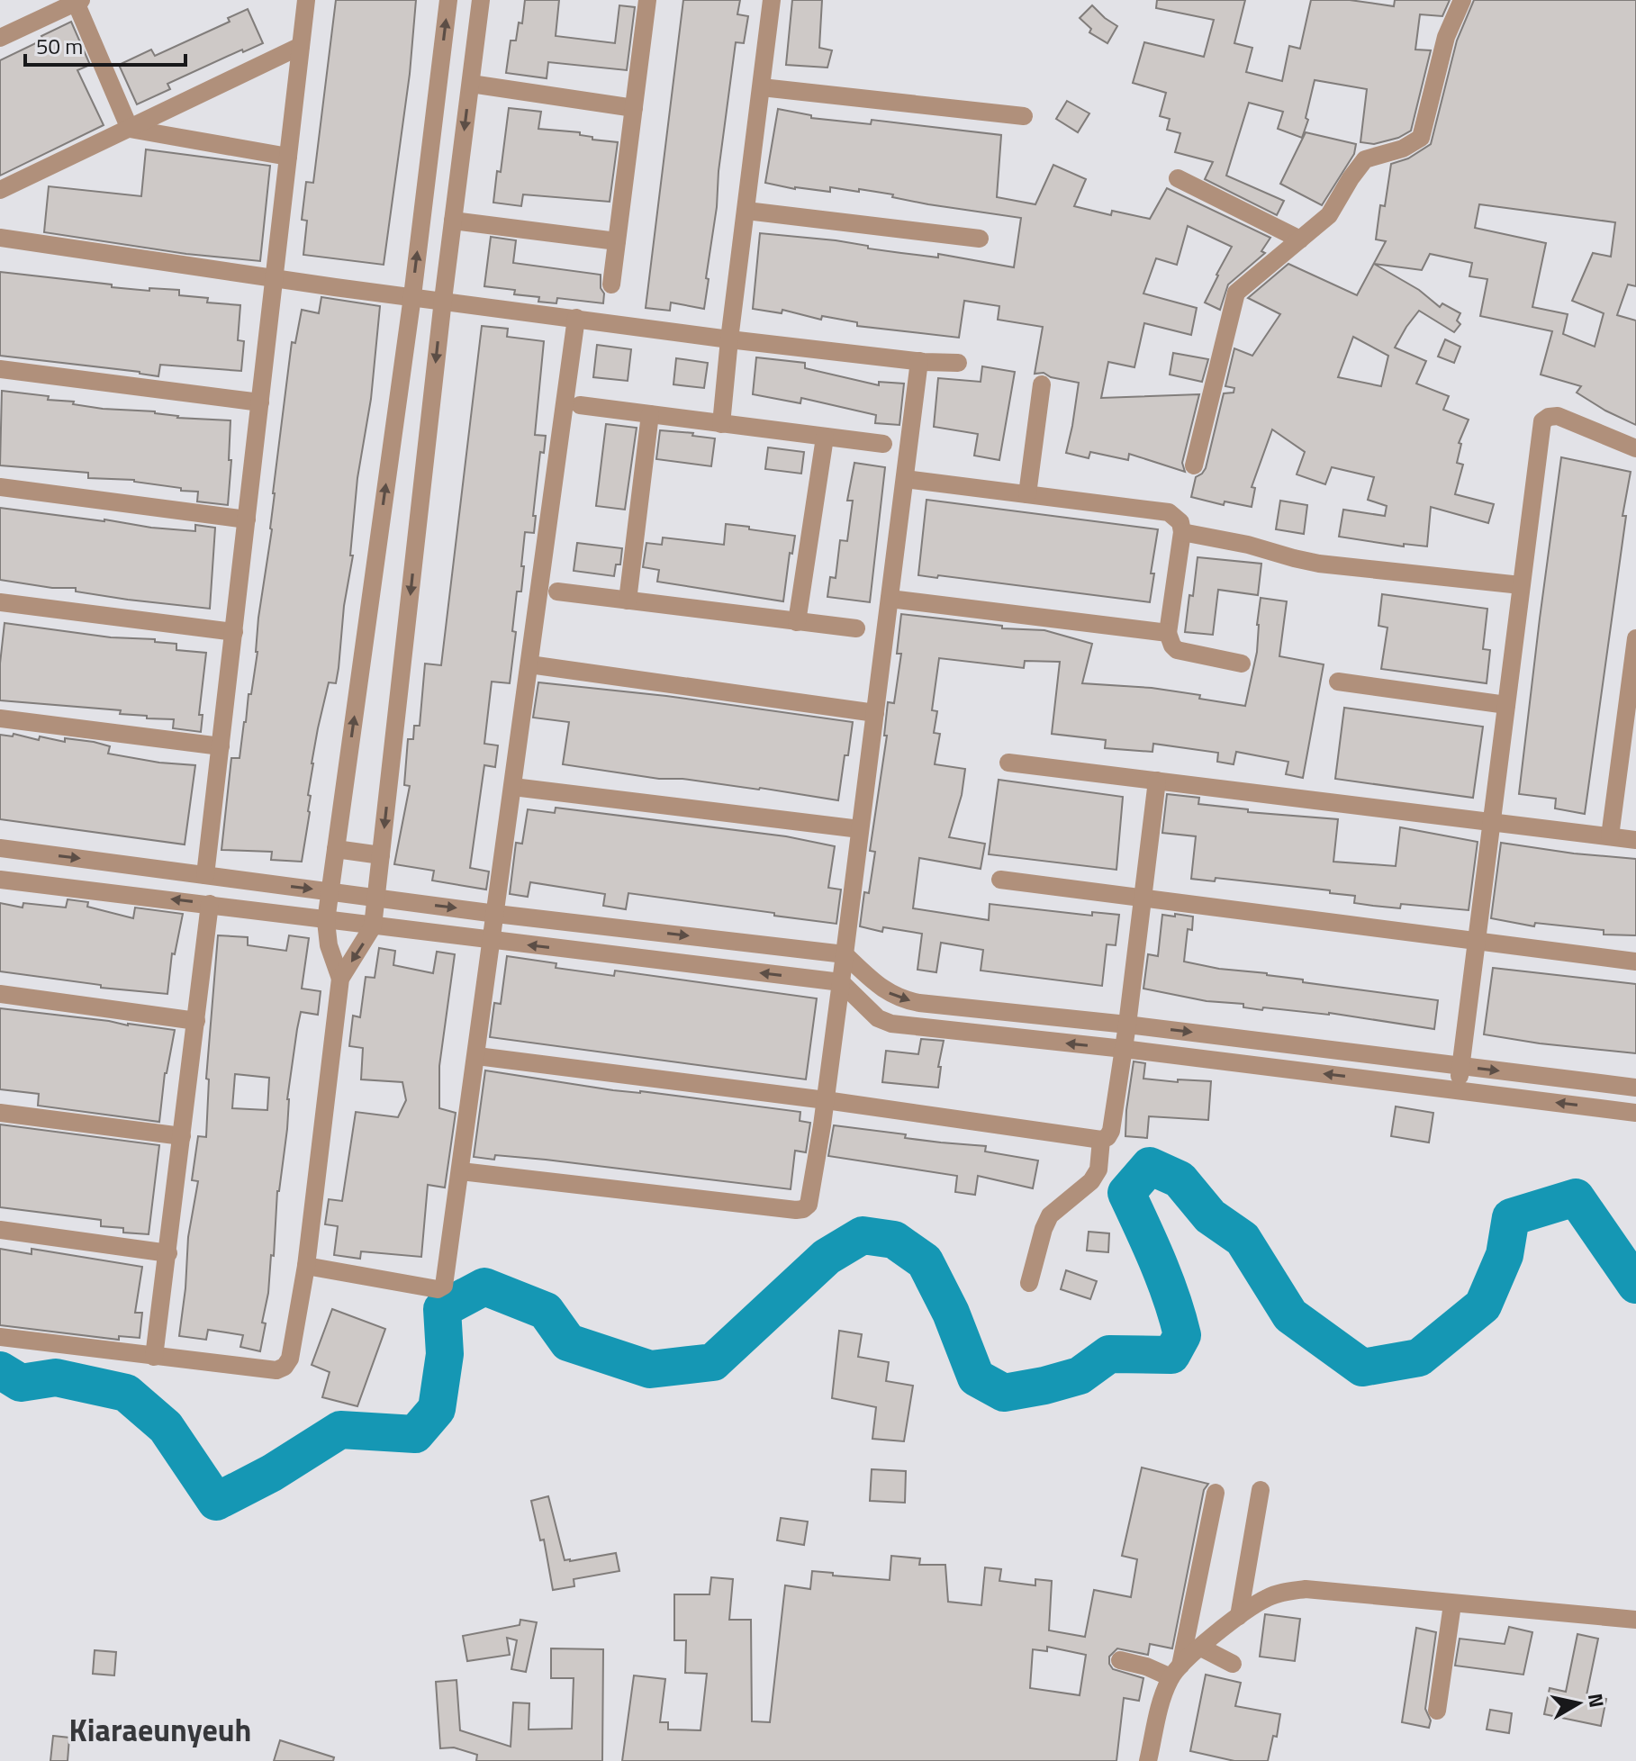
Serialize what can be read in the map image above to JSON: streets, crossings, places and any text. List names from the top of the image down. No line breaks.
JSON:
{"districts":["Kiaraeunyeuh"],"scale_bar":"50 m","north":"right"}
